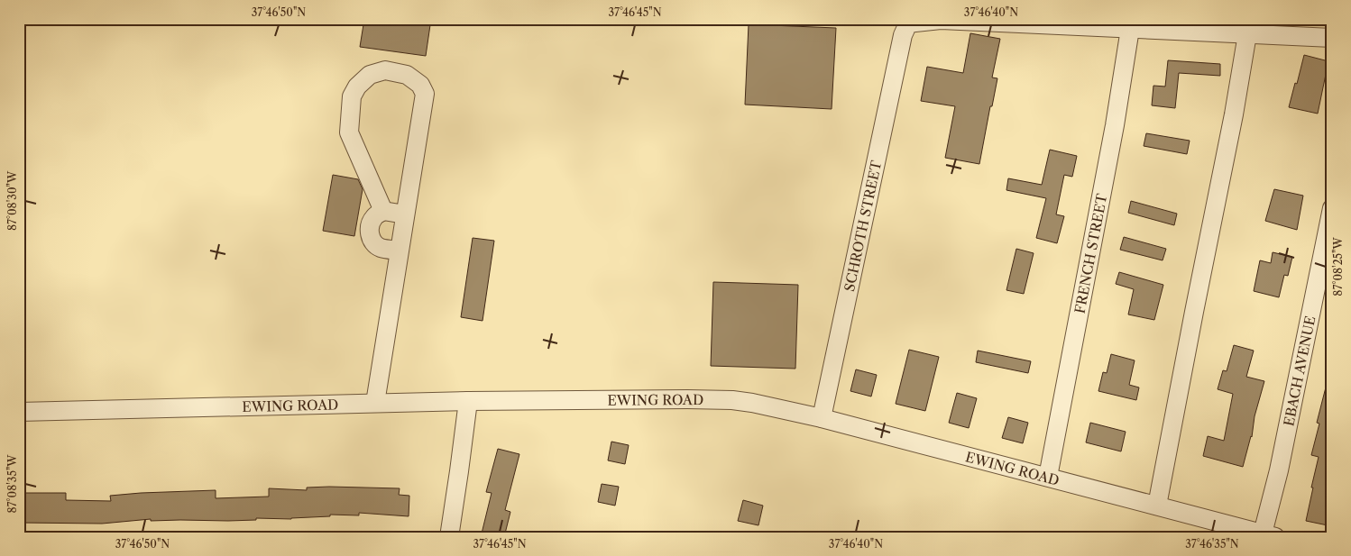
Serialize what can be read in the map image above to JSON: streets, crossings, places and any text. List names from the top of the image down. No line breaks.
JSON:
{"streets":{"street":["SCHROTH STREET","FRENCH STREET","EBACH AVENUE","EWING ROAD"]},"crossings":[["SCHROTH STREET","FRENCH STREET"],["SCHROTH STREET","EWING ROAD"],["FRENCH STREET","EWING ROAD"],["EBACH AVENUE","EWING ROAD"]],"coordinates":["37°46'50\"N","37°46'45\"N","37°46'40\"N","87°08'30\"W","87°08'25\"W","87°08'35\"W","37°46'35\"N"]}
